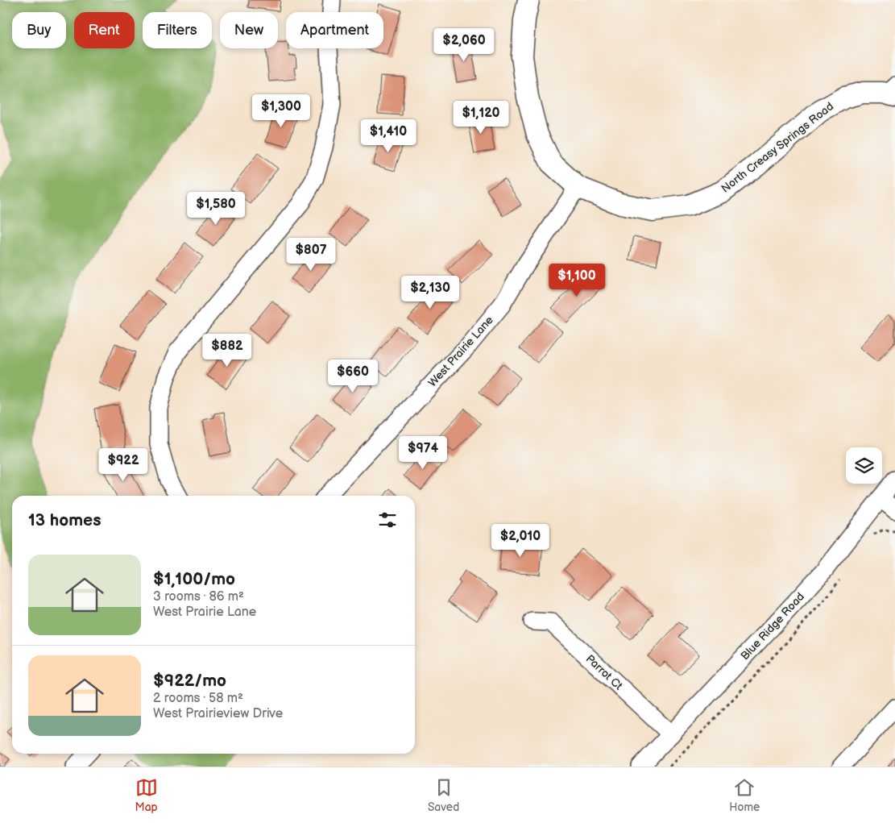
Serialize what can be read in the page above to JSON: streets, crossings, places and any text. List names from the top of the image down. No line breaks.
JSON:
{"streets":{"street":["North Creasy Springs Road","West Prairie Lane","Blue Ridge Road","Parrot Ct"]},"crossings":[["North Creasy Springs Road","West Prairie Lane"],["Blue Ridge Road","Parrot Ct"]],"page":{"chip":["Buy","Rent","Filters","New","Apartment"],"price":["$2,060","$1,300","$1,120","$1,410","$1,580","$807","$1,100","$2,130","$882","$660","$974","$922","$2,010"],"heading":"13 homes","list":[{"name":"$1,100/mo","note":"3 rooms · 86 m² · West Prairie Lane"},{"name":"$922/mo","note":"2 rooms · 58 m² · West Prairieview Drive"}],"tabs":["Map","Saved","Home"]}}
